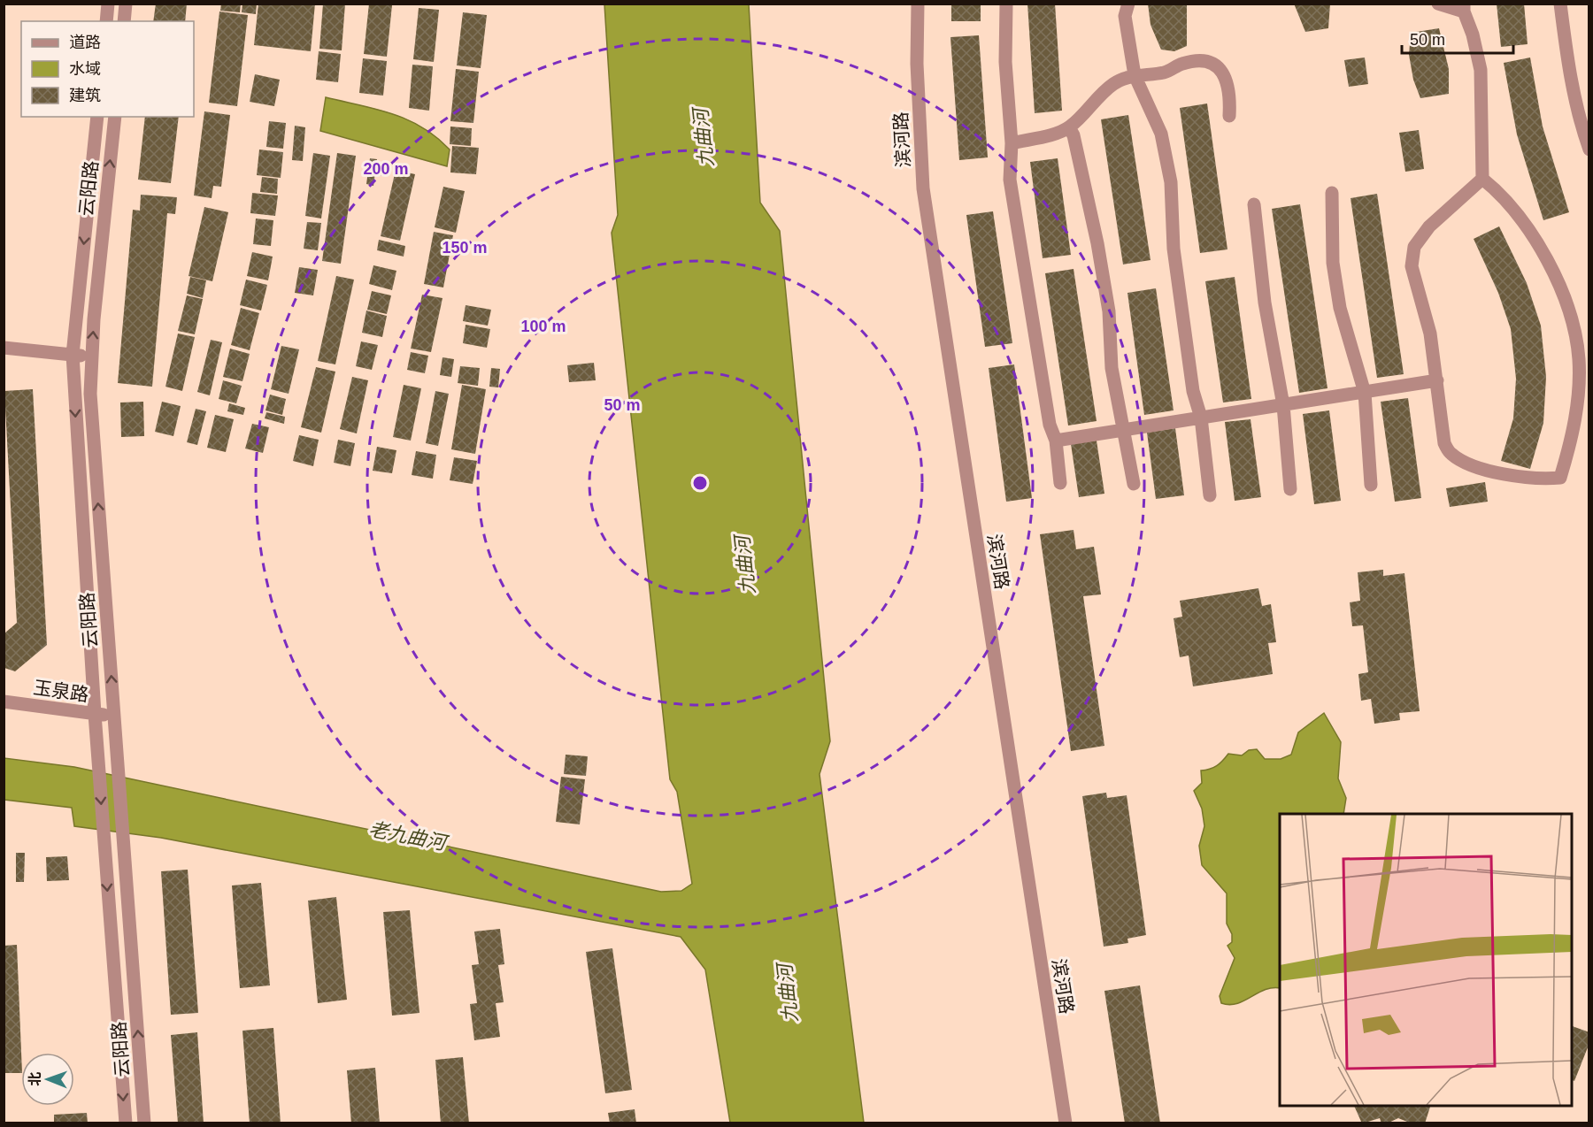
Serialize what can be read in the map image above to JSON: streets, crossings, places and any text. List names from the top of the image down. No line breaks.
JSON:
{"streets":{"street":["滨河路","云阳路","玉泉路"]},"crossings":[["云阳路","玉泉路"]],"water":["九曲河","老九曲河"],"legend":["道路","水域","建筑"],"scale_bar":"50 m","north":"left","rings":["200 m","150 m","100 m","50 m"]}
